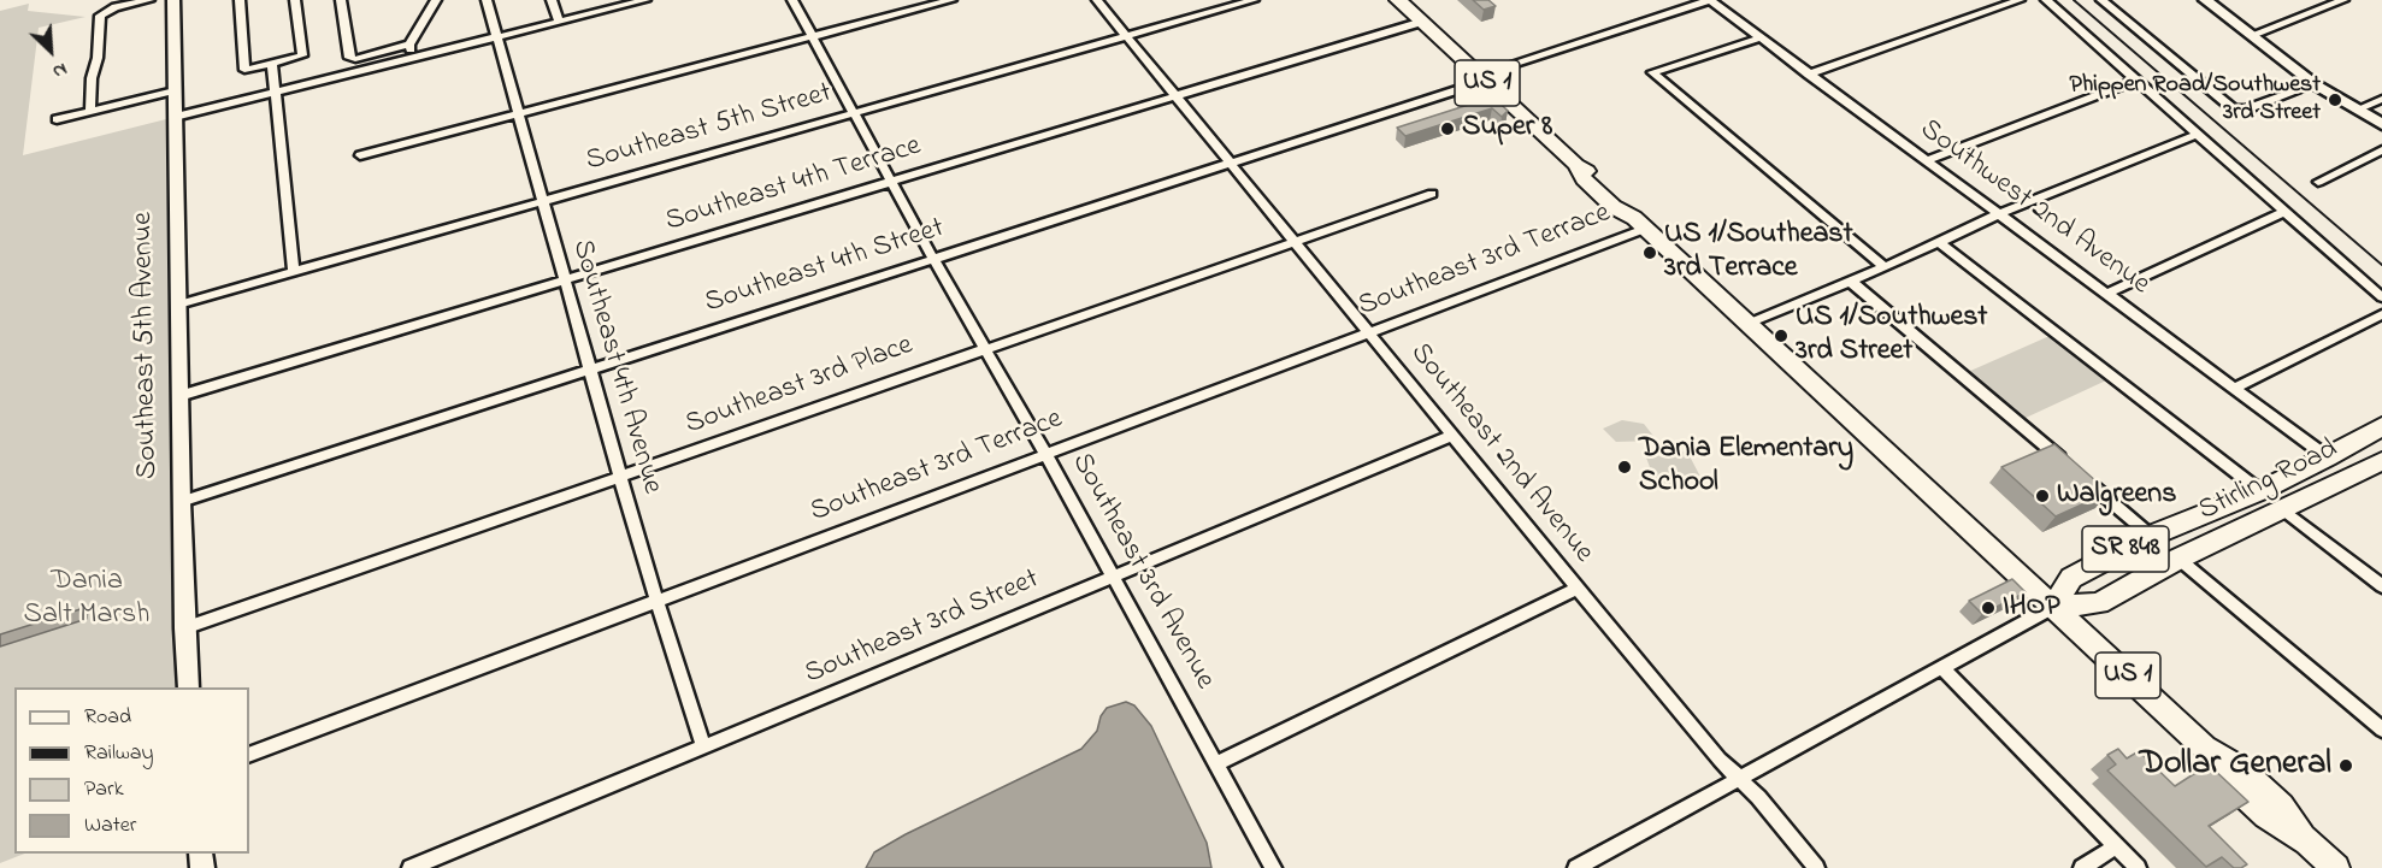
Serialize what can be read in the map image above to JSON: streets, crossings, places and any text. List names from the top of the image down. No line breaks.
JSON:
{"streets":{"main road":["US 1","Stirling Road","SR 848"],"street":["Southeast 5th Street","Southeast 4th Terrace","Southwest 2nd Avenue","Southeast 3rd Terrace","Southeast 4th Street","Southeast 5th Avenue","Southeast 4th Avenue","Southeast 3rd Place","Southeast 2nd Avenue","Southeast 3rd Avenue","Southeast 3rd Street"]},"crossings":[["US 1","Southeast 4th Terrace"],["US 1","Southeast 3rd Terrace"],["US 1","Southeast 4th Street"],["US 1","Stirling Road"],["Southeast 5th Street","Southeast 5th Avenue"],["Southeast 5th Street","Southeast 4th Avenue"],["Southeast 5th Street","Southeast 2nd Avenue"],["Southeast 5th Street","Southeast 3rd Avenue"],["Southeast 4th Terrace","Southeast 5th Avenue"],["Southeast 4th Terrace","Southeast 4th Avenue"],["Southeast 4th Terrace","Southeast 2nd Avenue"],["Southeast 4th Terrace","Southeast 3rd Avenue"],["Southwest 2nd Avenue","Southeast 4th Street"],["Southwest 2nd Avenue","Stirling Road"],["Southeast 3rd Terrace","Southeast 4th Avenue"],["Southeast 3rd Terrace","Southeast 2nd Avenue"],["Southeast 3rd Terrace","Southeast 3rd Avenue"],["Southeast 4th Street","Southeast 5th Avenue"],["Southeast 4th Street","Southeast 4th Avenue"],["Southeast 4th Street","Southeast 2nd Avenue"],["Southeast 4th Street","Southeast 3rd Avenue"],["Southeast 5th Avenue","Southeast 3rd Place"],["Southeast 4th Avenue","Southeast 3rd Place"],["Southeast 4th Avenue","Southeast 3rd Street"],["Southeast 3rd Place","Southeast 2nd Avenue"],["Southeast 3rd Place","Southeast 3rd Avenue"],["Southeast 2nd Avenue","Southeast 3rd Street"],["Southeast 3rd Avenue","Southeast 3rd Street"]],"parks":["Dania Salt Marsh"],"places":["Phippen Road/Southwest 3rd Street","Super 8","US 1/Southeast 3rd Terrace","US 1/Southwest 3rd Street","Dania Elementary School","Walgreens","IHOP","Dollar General"],"legend":["Road","Railway","Park","Water"],"north":"bottom right"}
